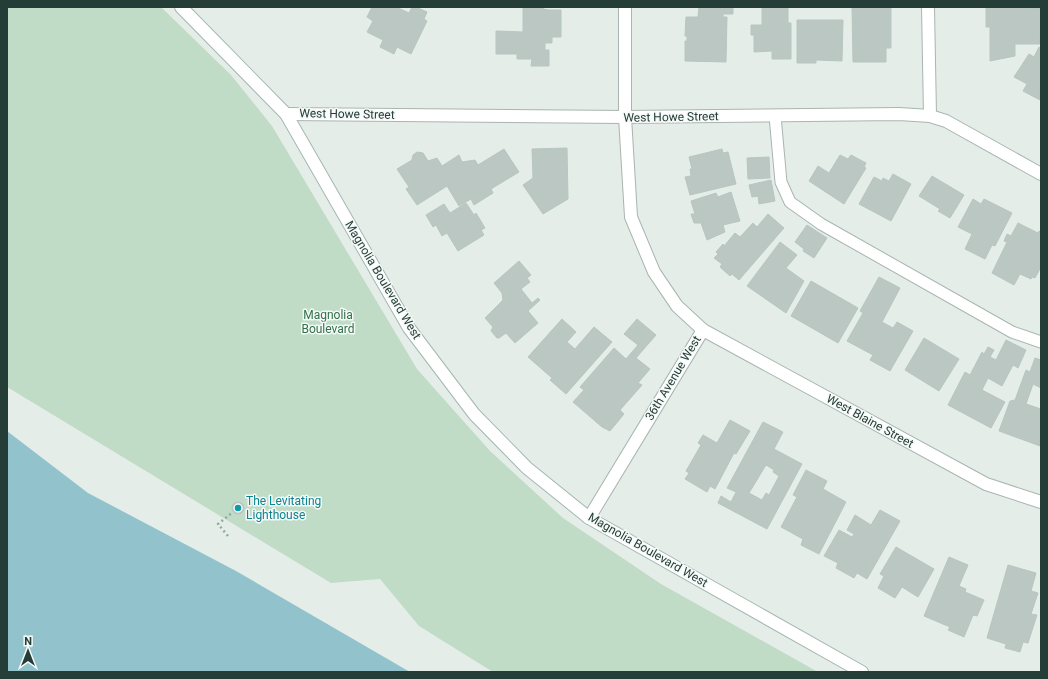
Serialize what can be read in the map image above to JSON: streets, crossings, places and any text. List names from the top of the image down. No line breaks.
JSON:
{"streets":{"street":["West Howe Street","Magnolia Boulevard West","36th Avenue West","West Blaine Street"]},"crossings":[["West Howe Street","Magnolia Boulevard West"],["West Howe Street","36th Avenue West"],["Magnolia Boulevard West","36th Avenue West"],["36th Avenue West","West Blaine Street"]],"parks":["Magnolia Boulevard"],"places":["The Levitating Lighthouse"],"north":"top"}
